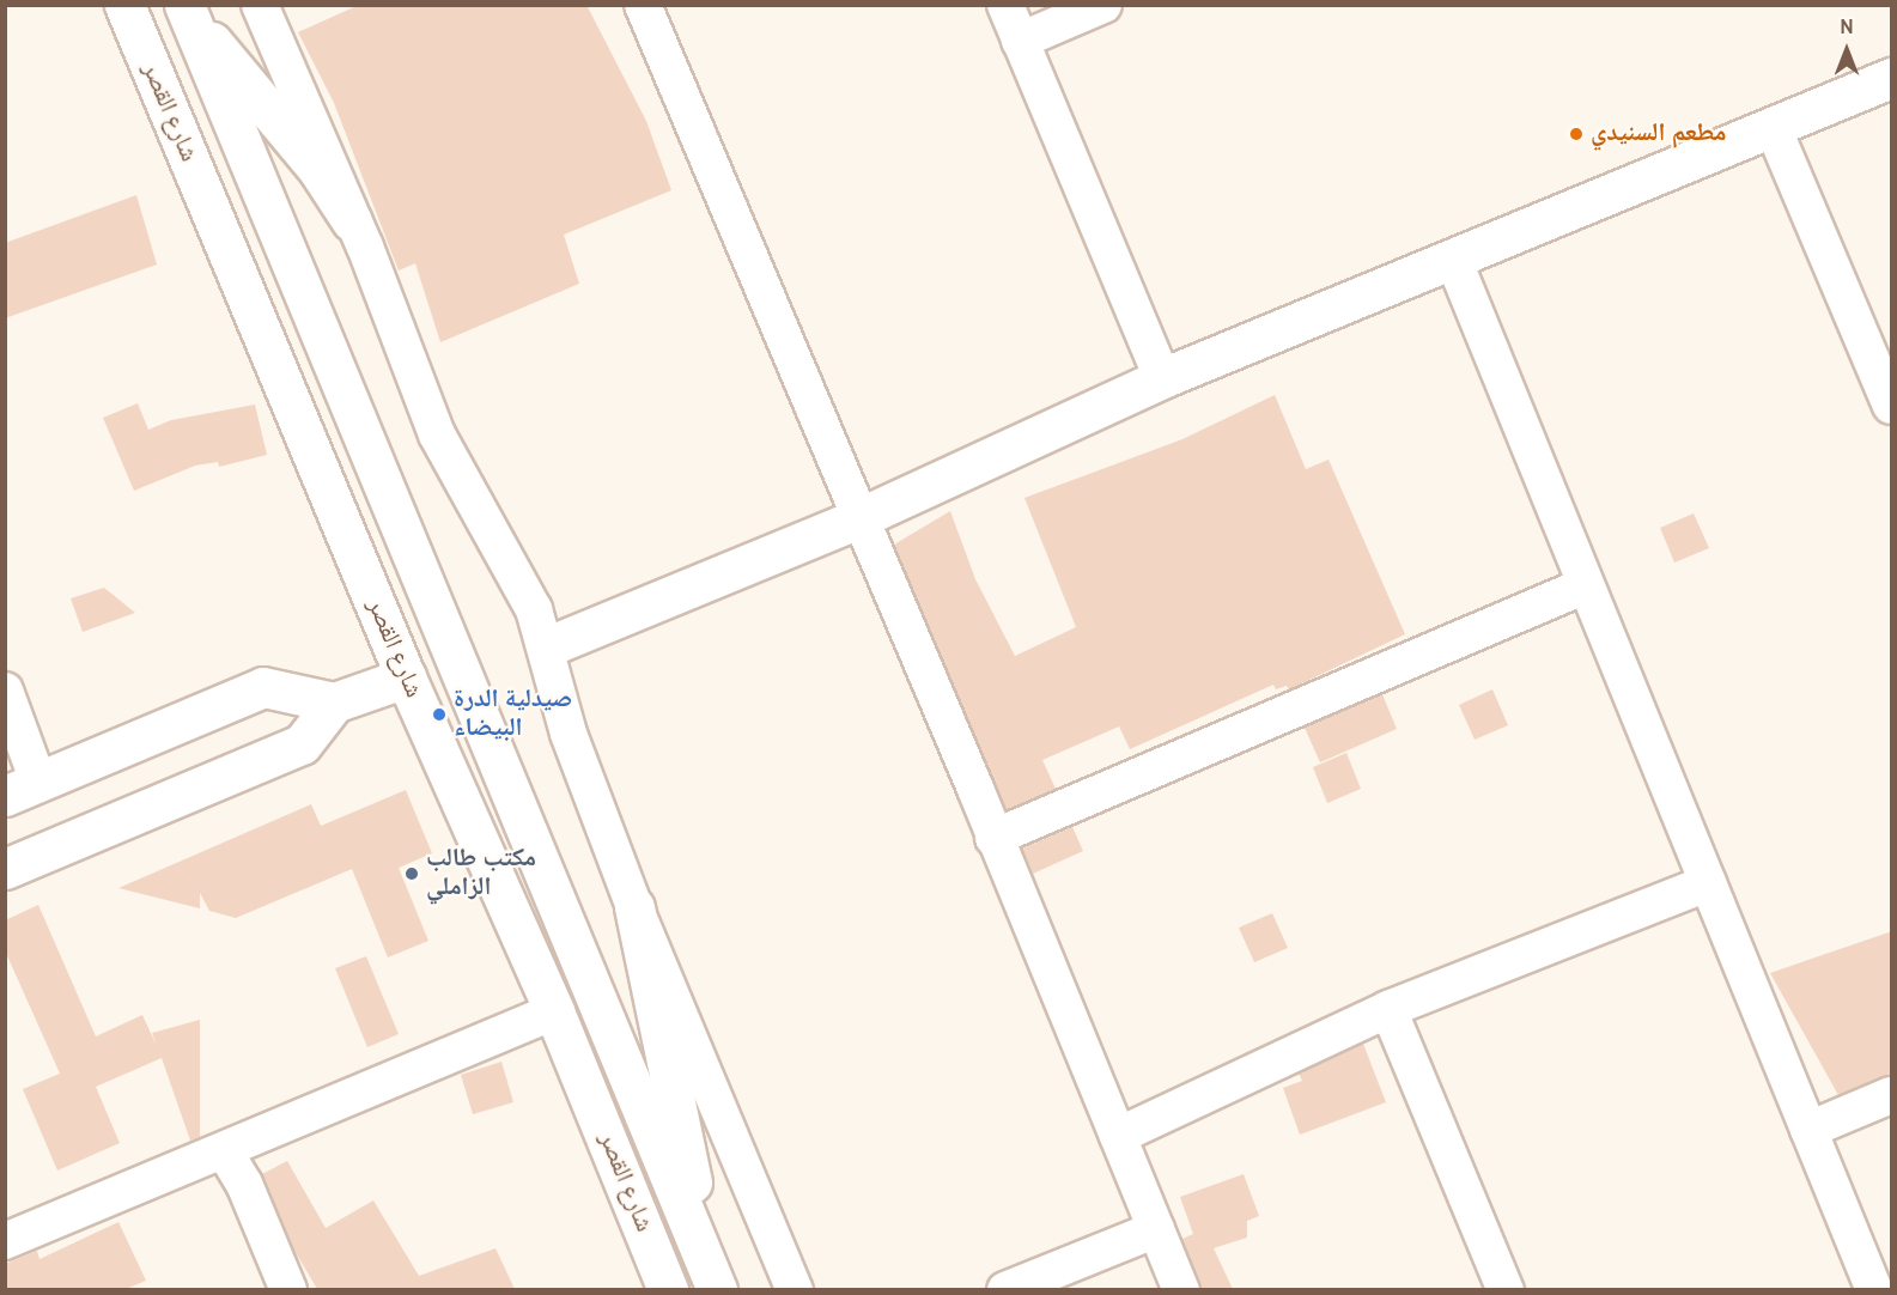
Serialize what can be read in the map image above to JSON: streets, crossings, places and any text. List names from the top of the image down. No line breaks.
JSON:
{"streets":{"street":["شارع القصر"]},"places":["مطعم السنيدي","صيدلية الدرة البيضاء","مكتب طالب الزاملي"],"north":"top"}
